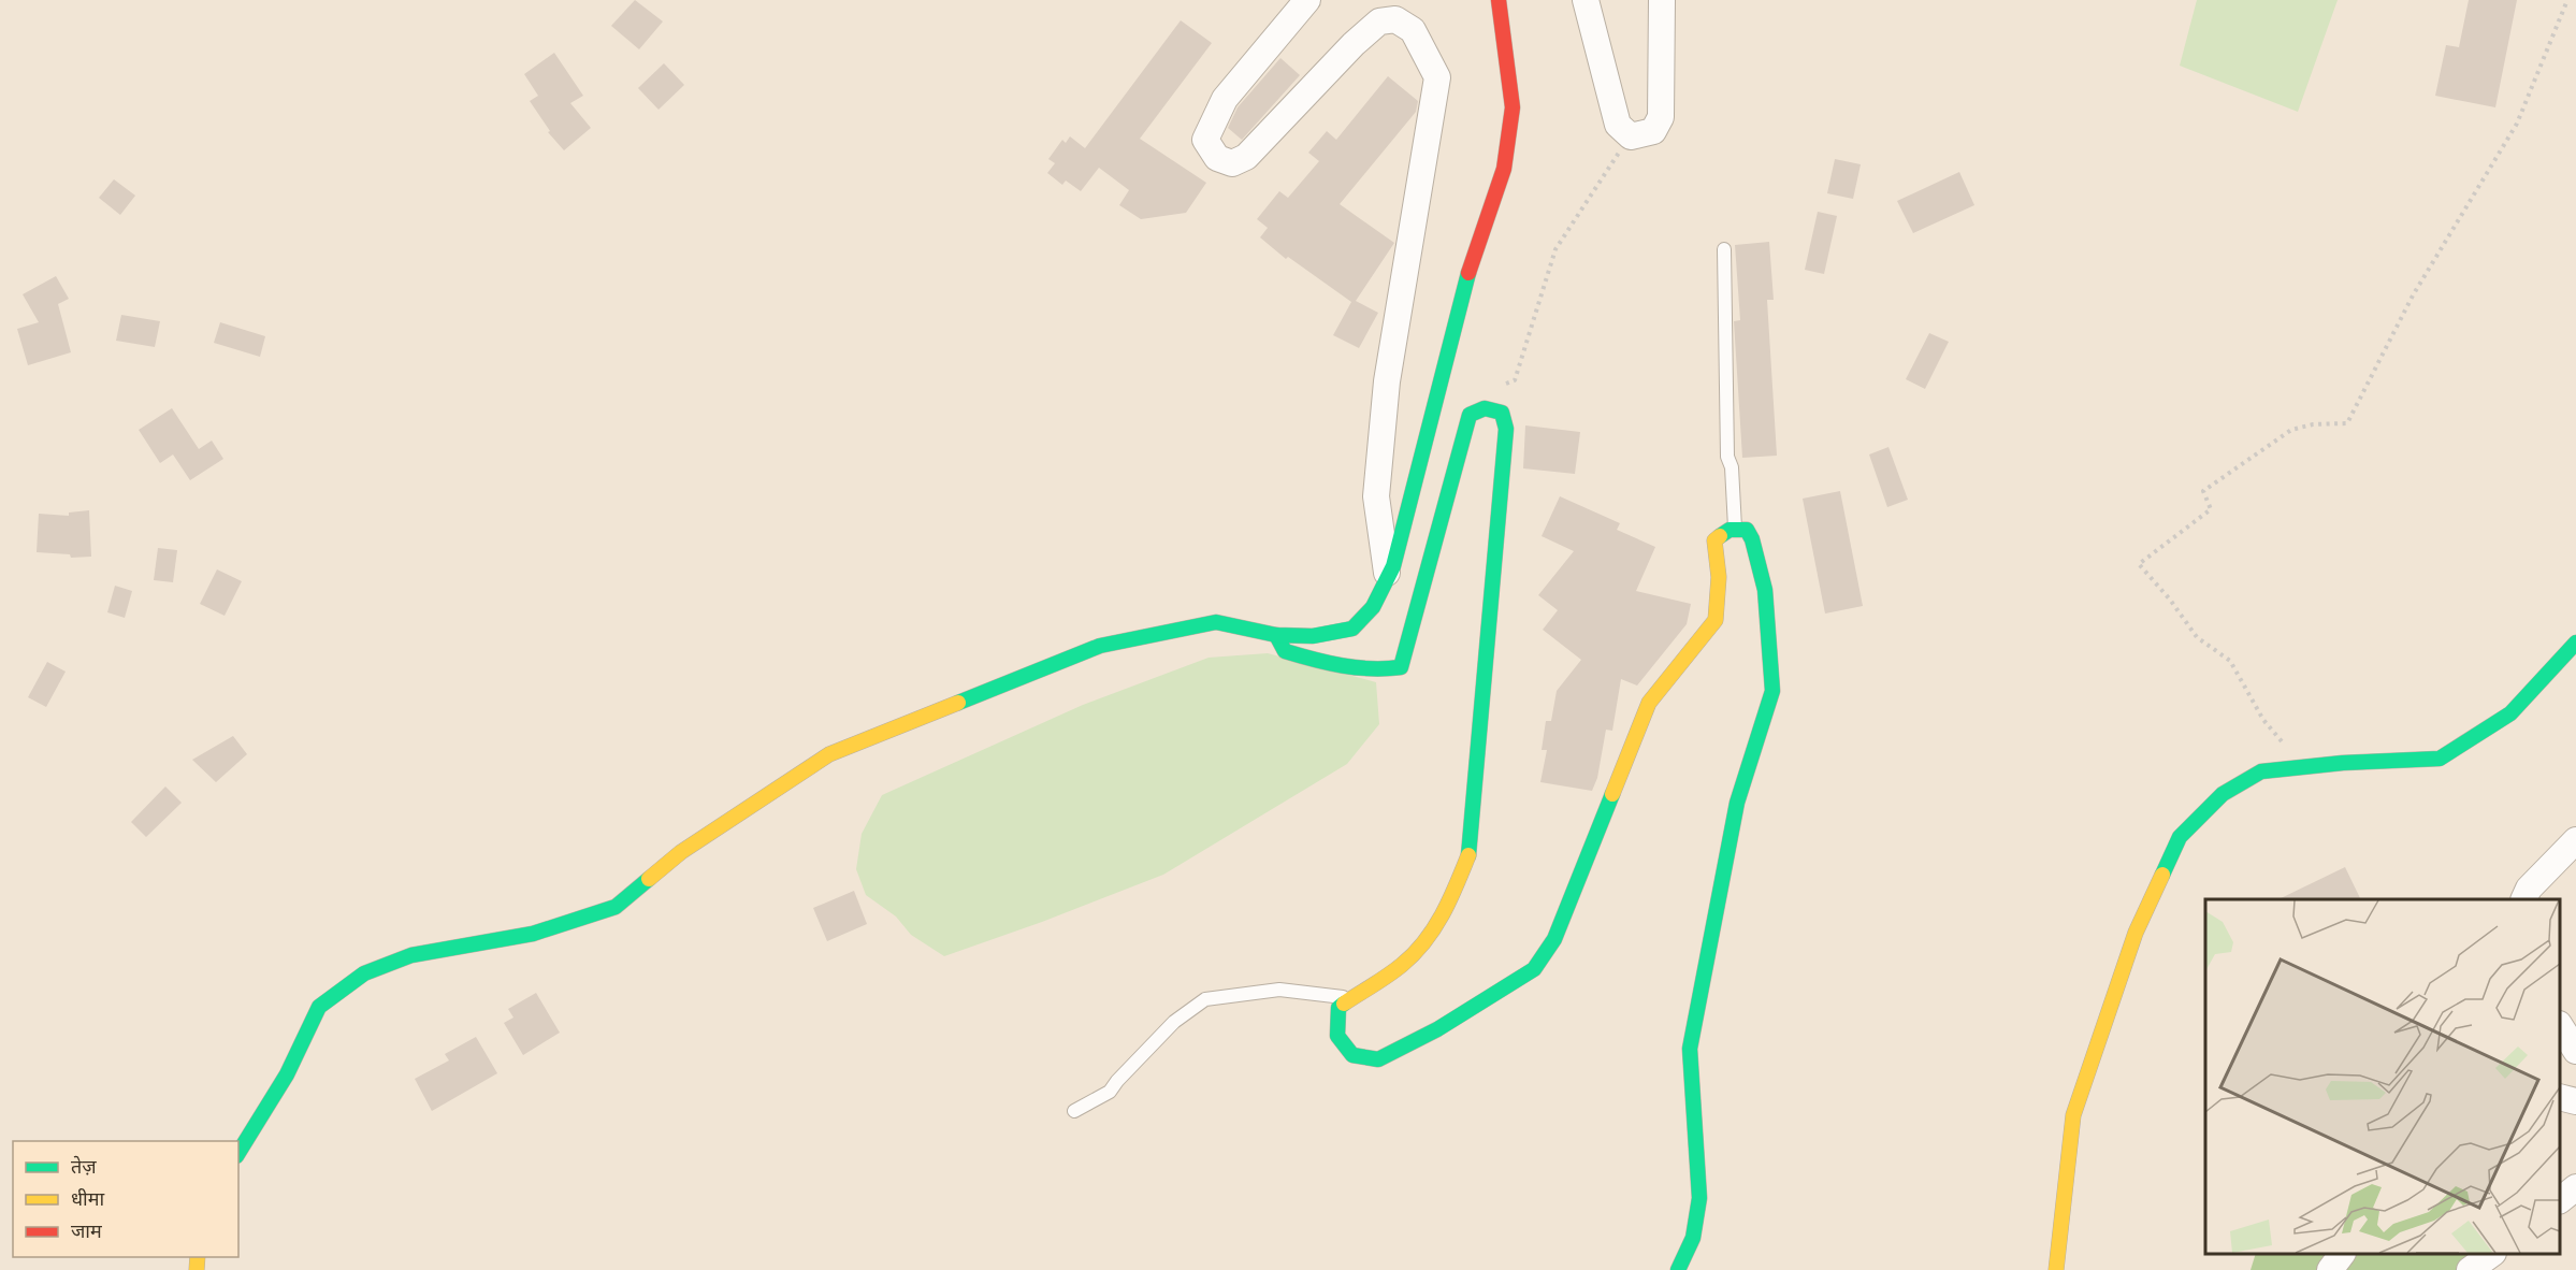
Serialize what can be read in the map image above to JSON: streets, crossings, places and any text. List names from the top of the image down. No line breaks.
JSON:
{"legend":["तेज़","धीमा","जाम"]}
